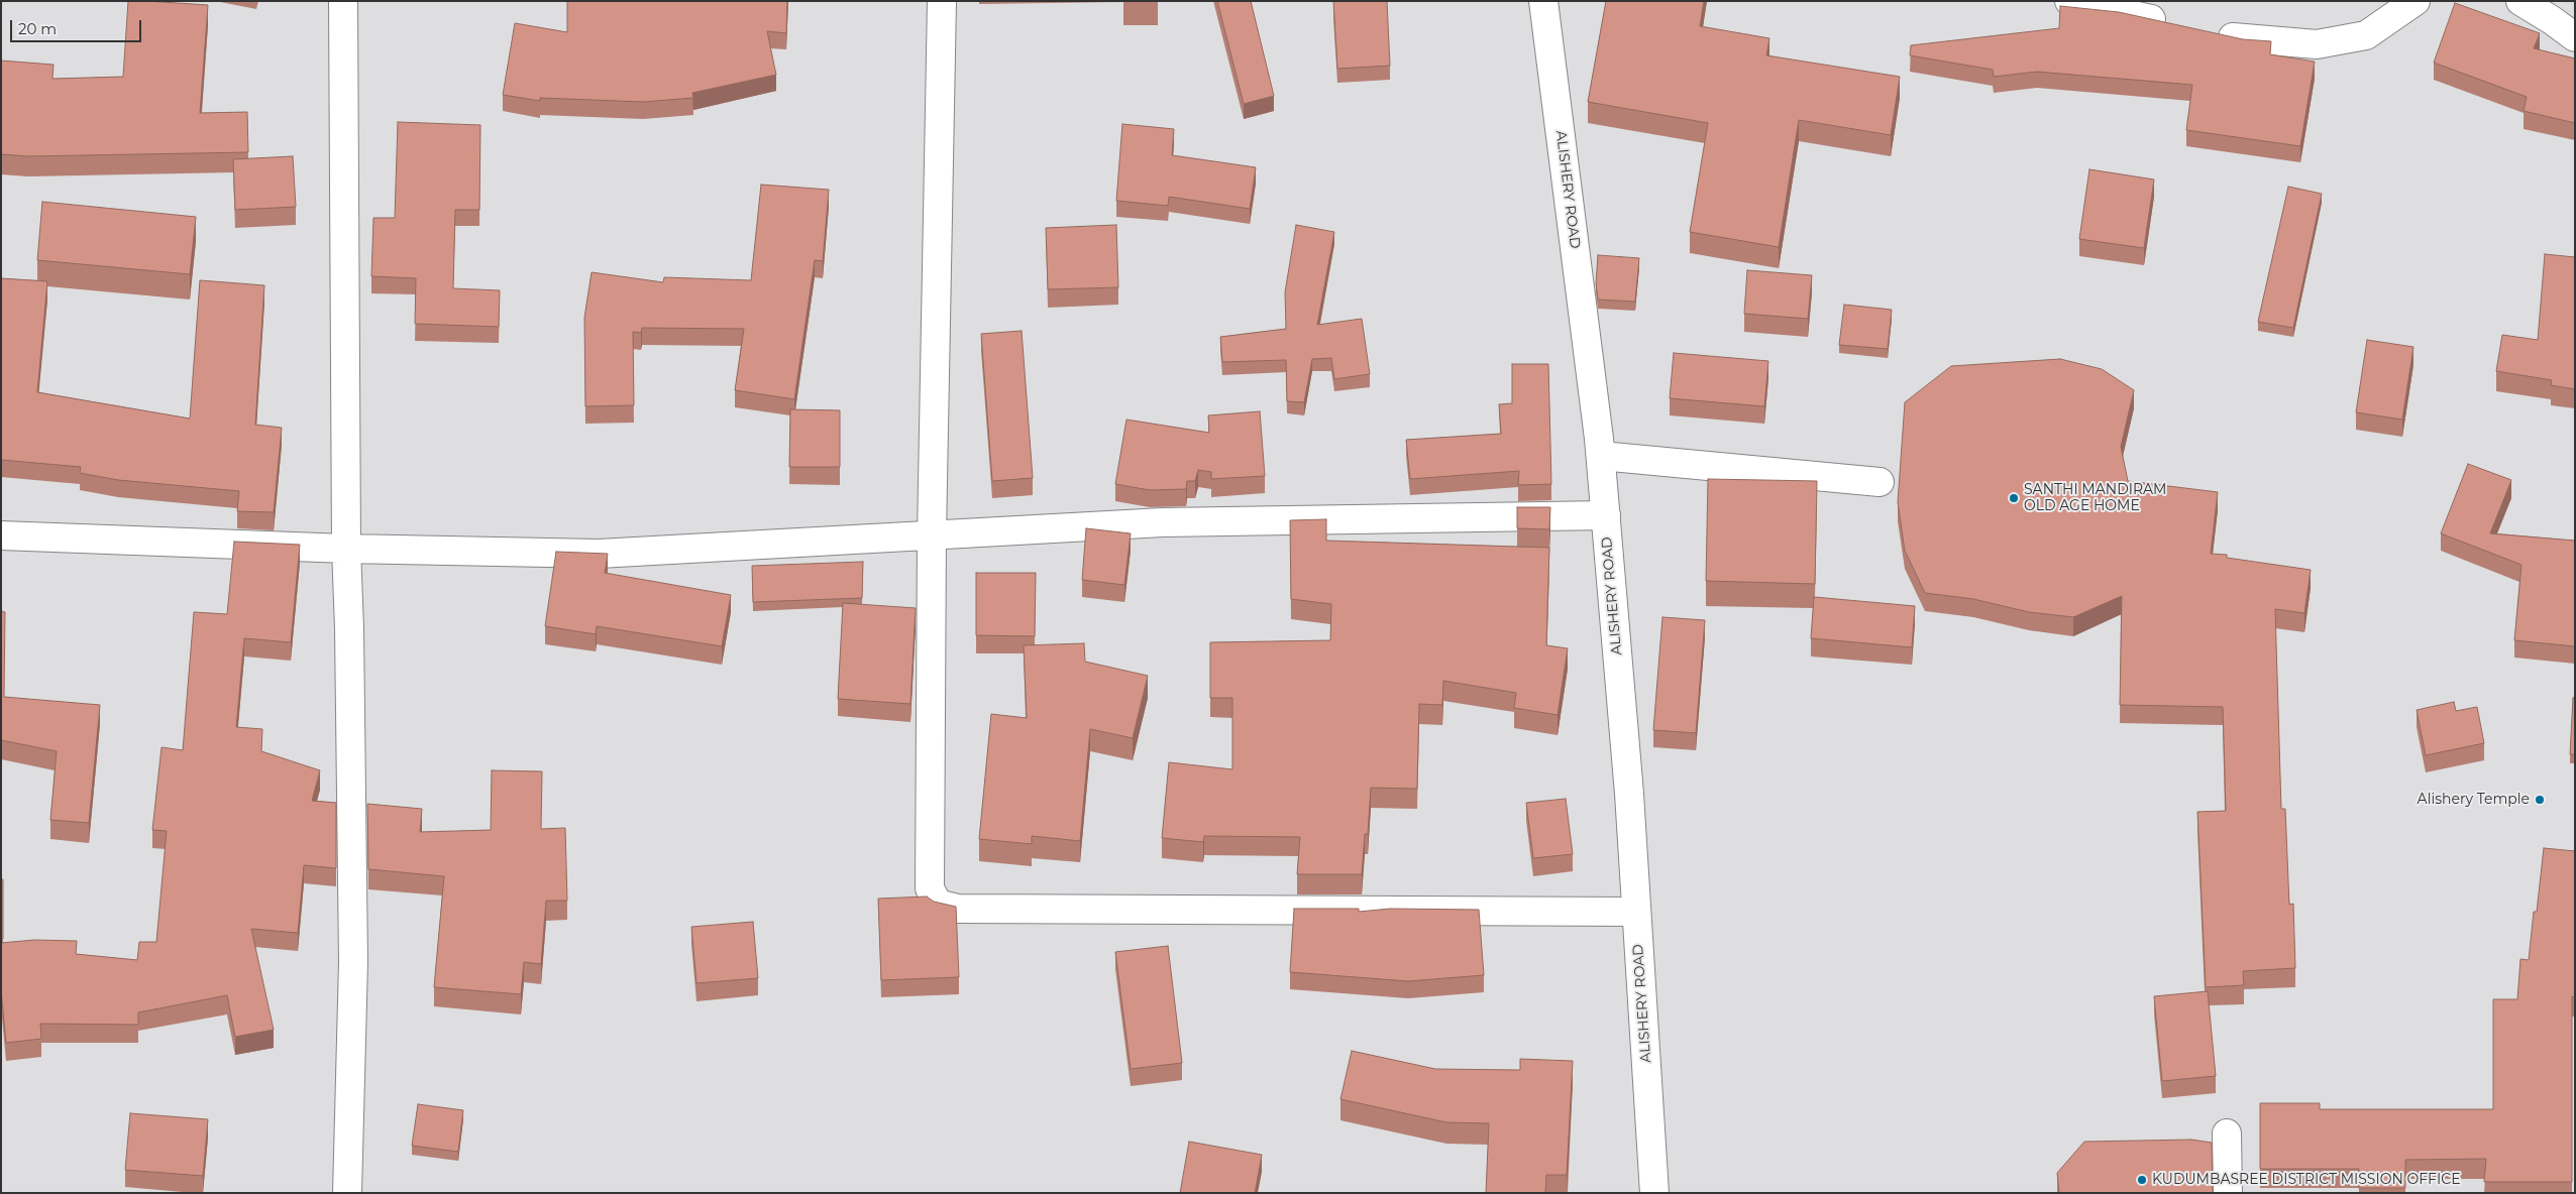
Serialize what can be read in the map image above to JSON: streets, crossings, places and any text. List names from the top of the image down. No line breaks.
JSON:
{"streets":{"street":["ALISHERY ROAD"]},"places":["SANTHI MANDIRAM OLD AGE HOME","Alishery Temple","KUDUMBASREE DISTRICT MISSION OFFICE"],"scale_bar":"20 m"}
